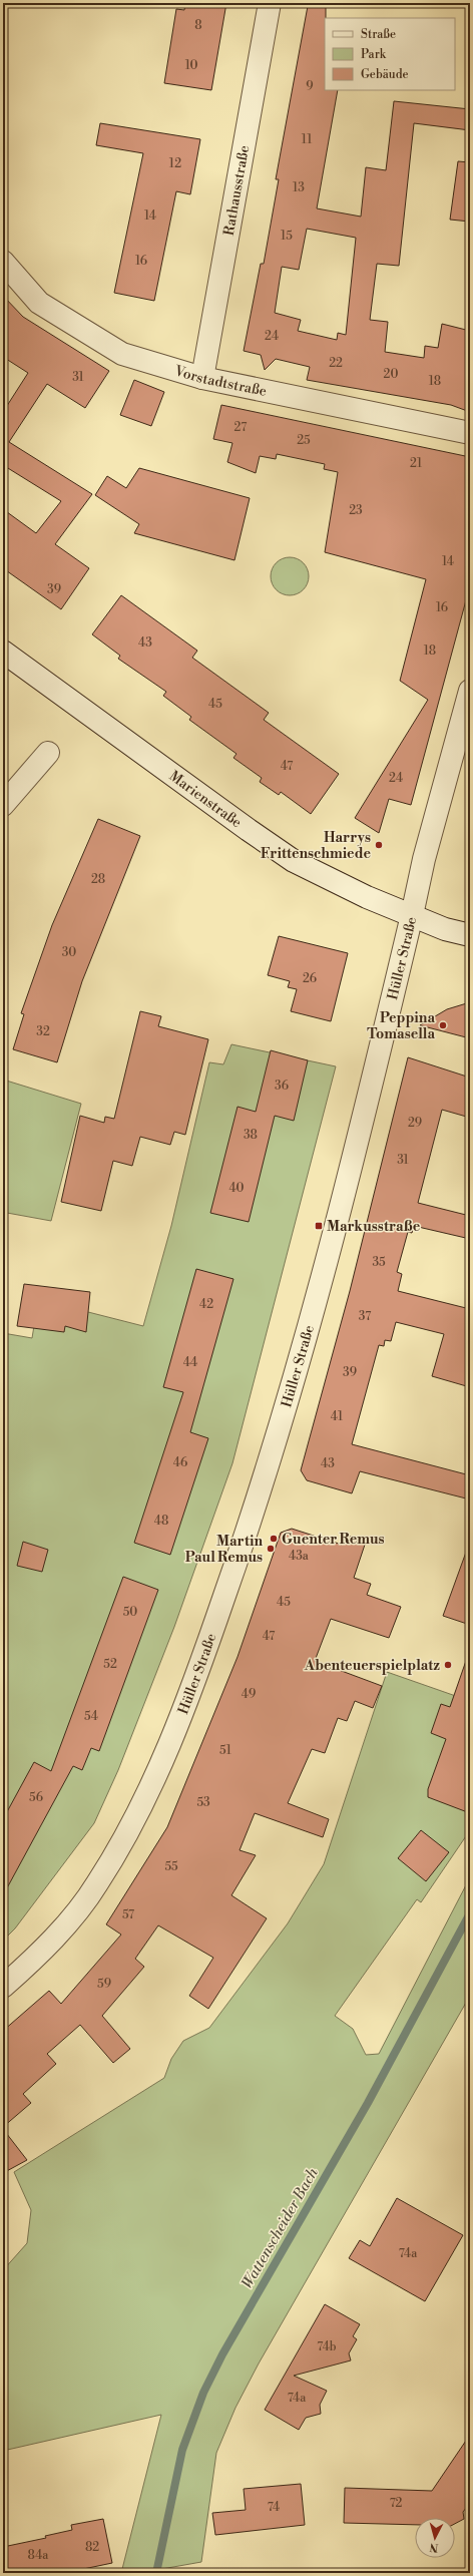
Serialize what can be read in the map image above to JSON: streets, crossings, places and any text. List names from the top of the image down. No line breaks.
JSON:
{"streets":{"street":["Rathausstraße","Vorstadtstraße","Marienstraße","Hüller Straße"]},"crossings":[["Rathausstraße","Vorstadtstraße"],["Marienstraße","Hüller Straße"]],"water":["Wattenscheider Bach"],"places":{"other":["Harrys Frittenschmiede","Peppina Tomasella","Guenter Remus","Martin Paul Remus","Abenteuerspielplatz"],"transit":["Markusstraße"]},"house_numbers":["8","10","9","11","12","13","14","15","16","24","22","20","31","18","27","25","21","23","14","39","16","43","18","45","47","24","28","30","26","32","36","29","38","31","40","35","42","37","44","39","41","46","43","48","43a","45","50","47","52","49","54","51","56","53","55","57","59","74a","74b","74a","72","74","82","84a"],"legend":["Straße","Park","Gebäude"],"north":"bottom"}
